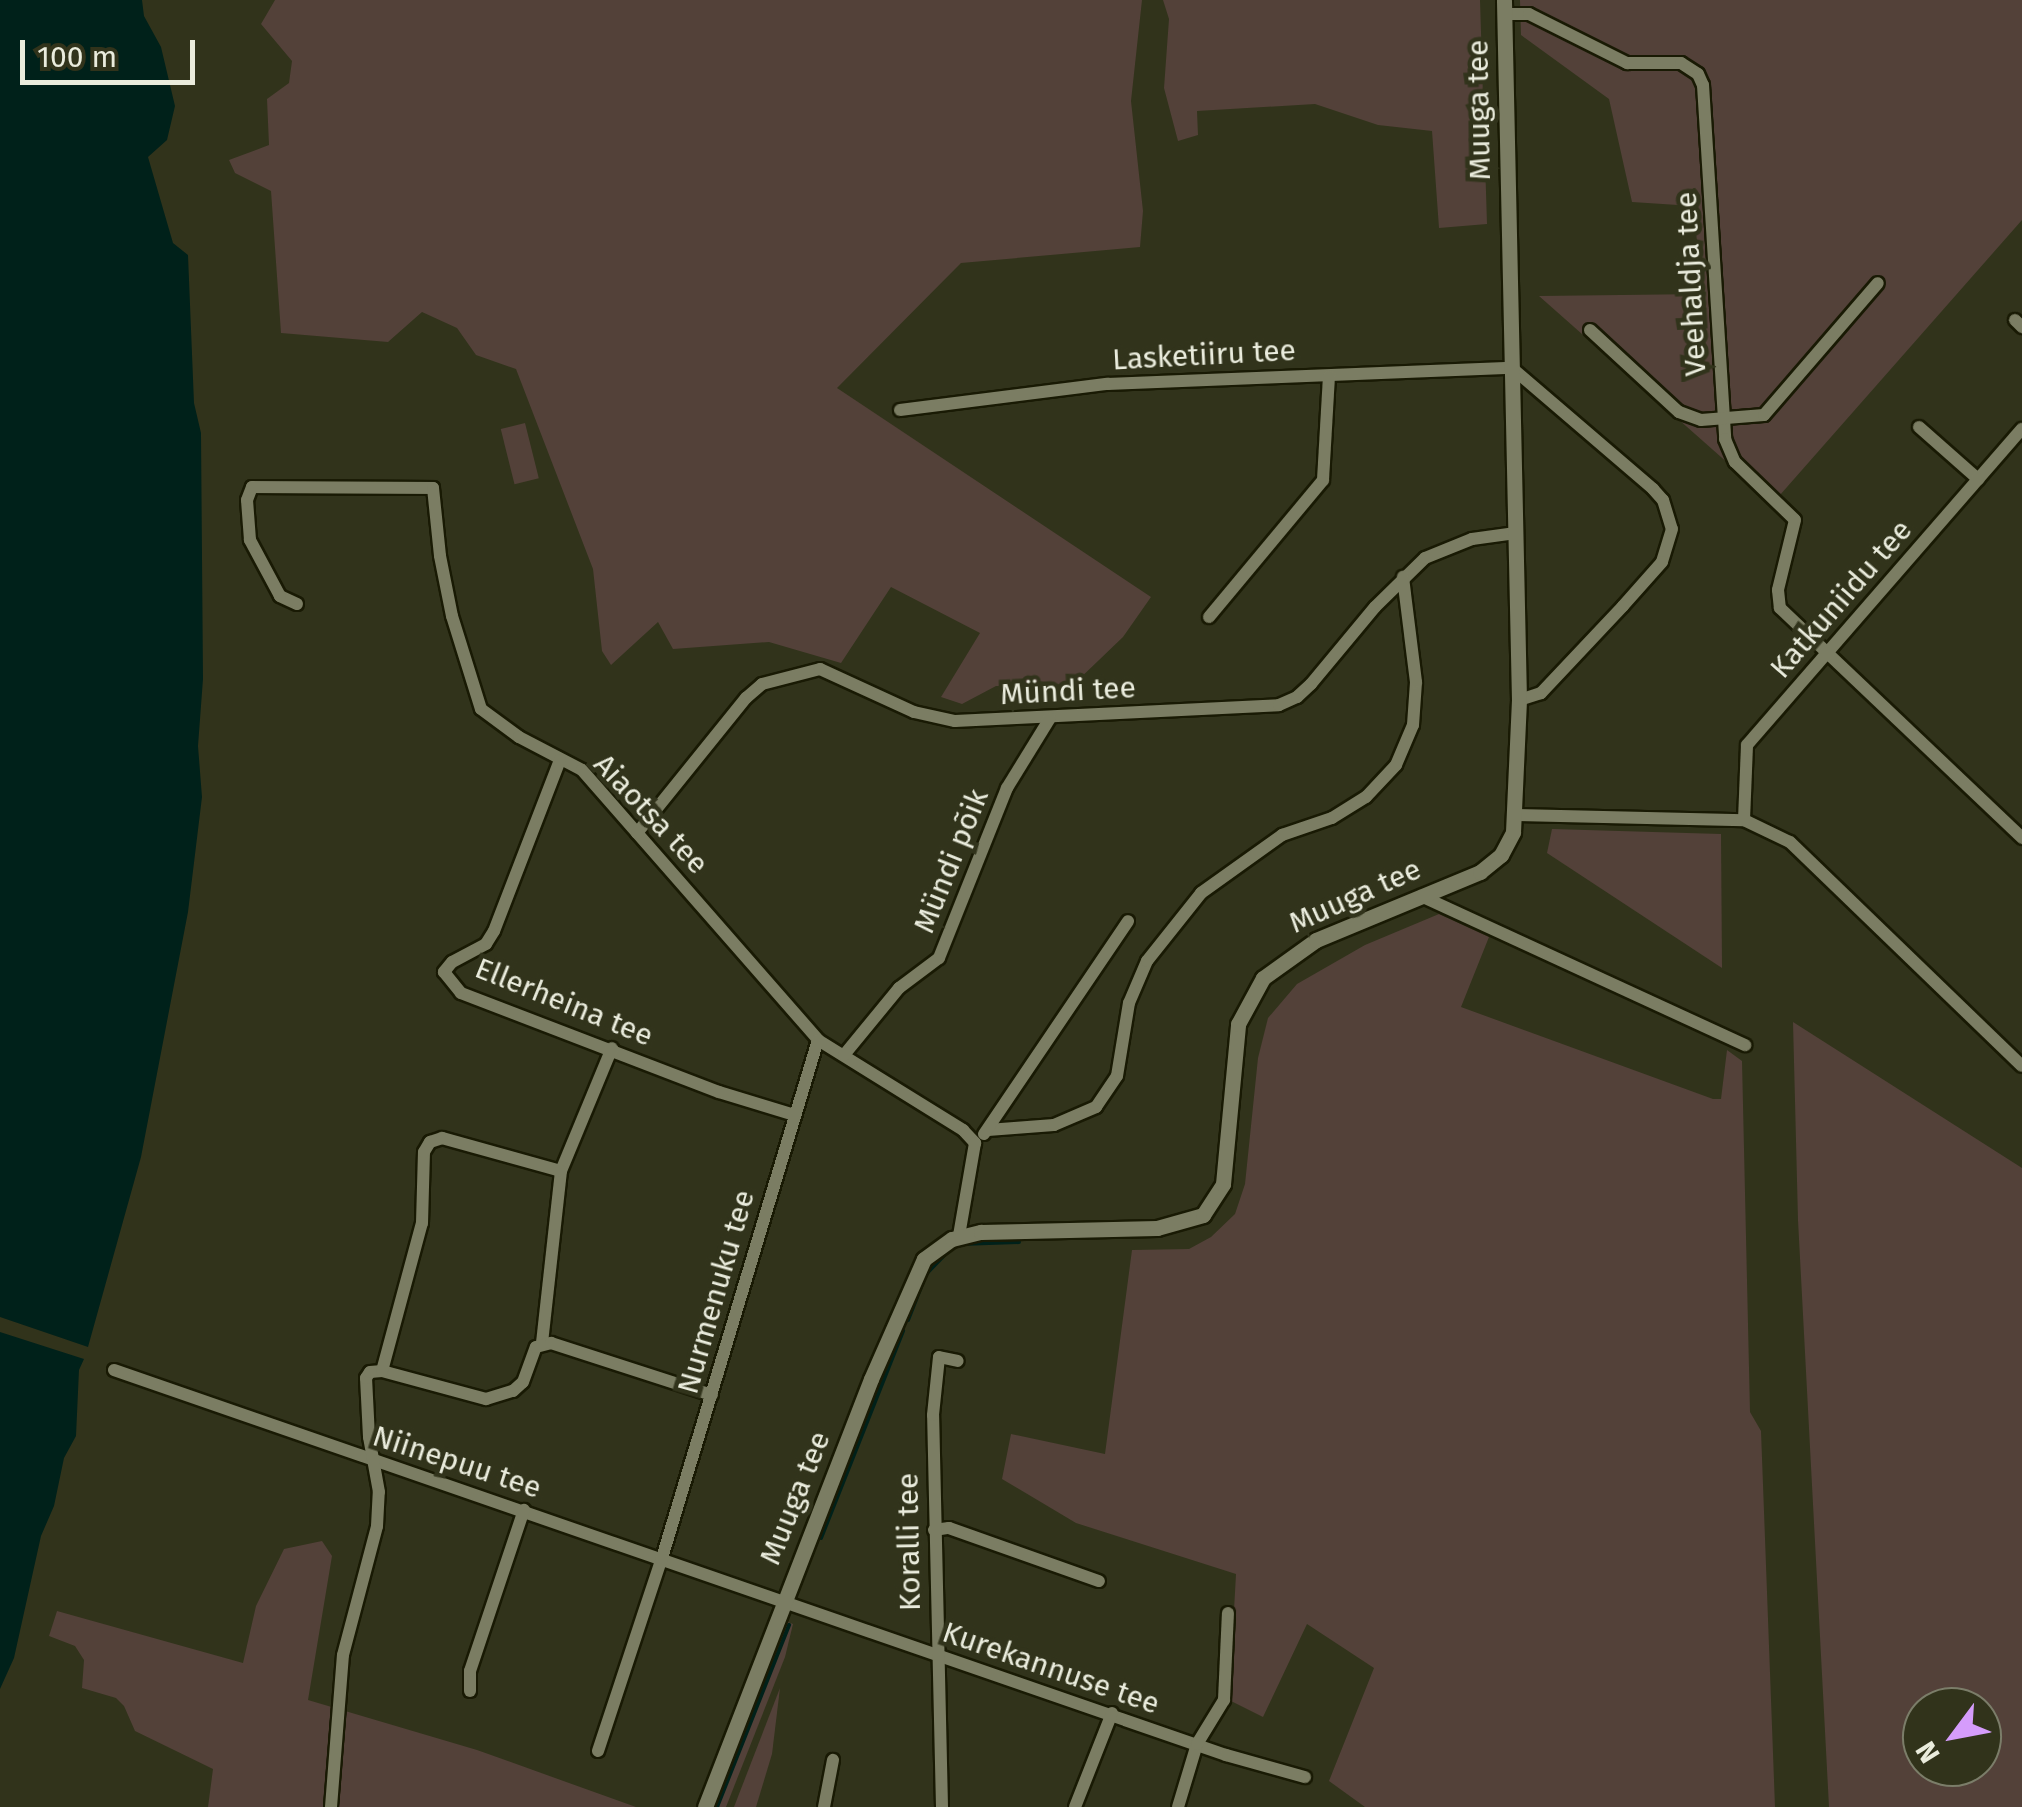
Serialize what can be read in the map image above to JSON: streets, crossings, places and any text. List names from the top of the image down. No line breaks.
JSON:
{"streets":{"street":["Muuga tee","Veehaldja tee","Lasketiiru tee","Katkuniidu tee","Mündi tee","Aiaotsa tee","Mündi põik","Ellerheina tee","Nurmenuku tee","Niinepuu tee","Koralli tee","Kurekannuse tee"]},"crossings":[["Muuga tee","Veehaldja tee"],["Muuga tee","Lasketiiru tee"],["Muuga tee","Mündi tee"],["Muuga tee","Niinepuu tee"],["Muuga tee","Kurekannuse tee"],["Veehaldja tee","Katkuniidu tee"],["Mündi tee","Aiaotsa tee"],["Mündi tee","Mündi põik"],["Aiaotsa tee","Mündi põik"],["Aiaotsa tee","Ellerheina tee"],["Aiaotsa tee","Nurmenuku tee"],["Ellerheina tee","Nurmenuku tee"],["Nurmenuku tee","Niinepuu tee"],["Niinepuu tee","Kurekannuse tee"],["Koralli tee","Kurekannuse tee"]],"scale_bar":"100 m","north":"bottom left"}
